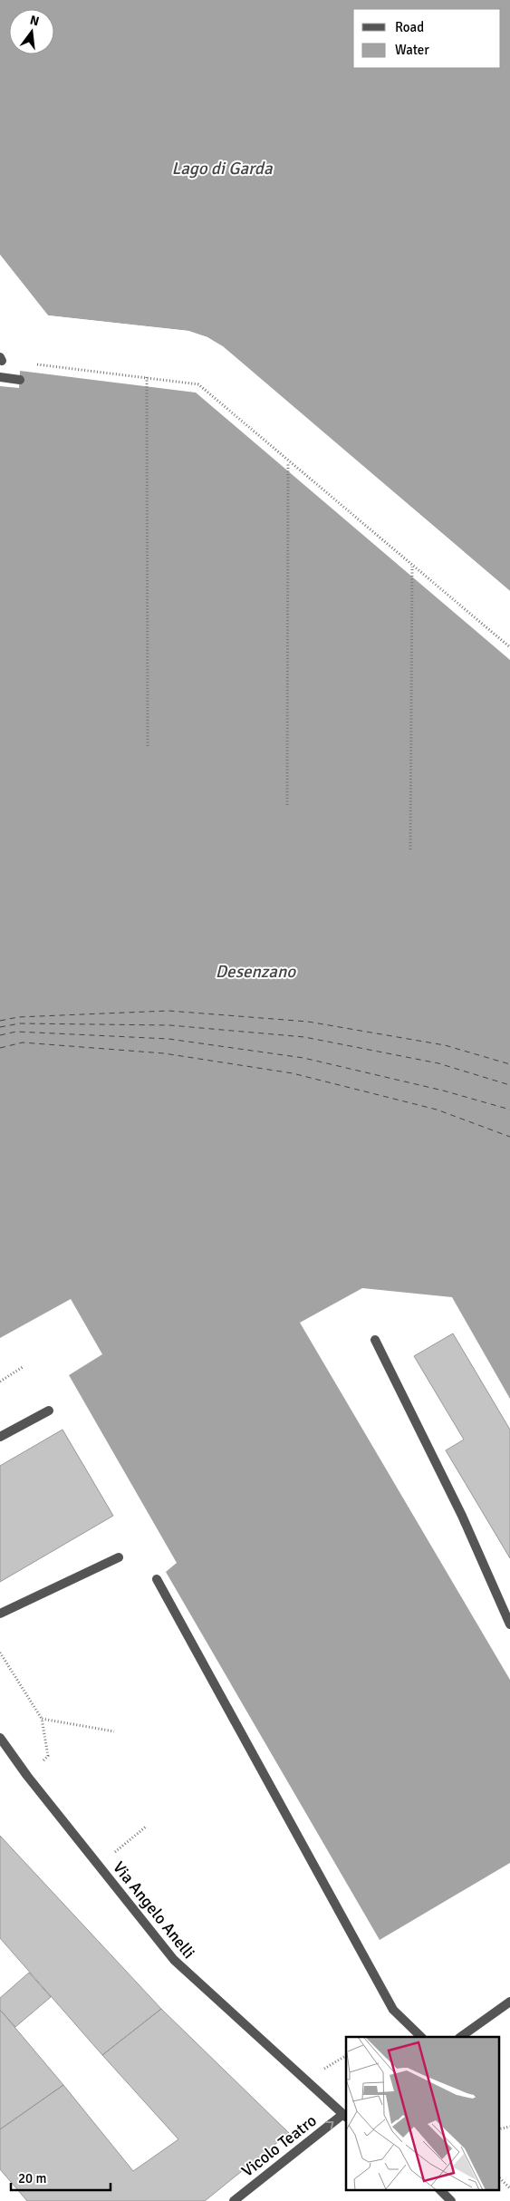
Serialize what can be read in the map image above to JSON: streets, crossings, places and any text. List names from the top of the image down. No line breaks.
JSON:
{"streets":{"street":["Via Angelo Anelli","Vicolo Teatro"]},"crossings":[["Via Angelo Anelli","Vicolo Teatro"]],"one_way":["Vicolo Teatro"],"water":["Lago di Garda","Desenzano"],"legend":["Road","Water"],"scale_bar":"20 m","north":"top"}
